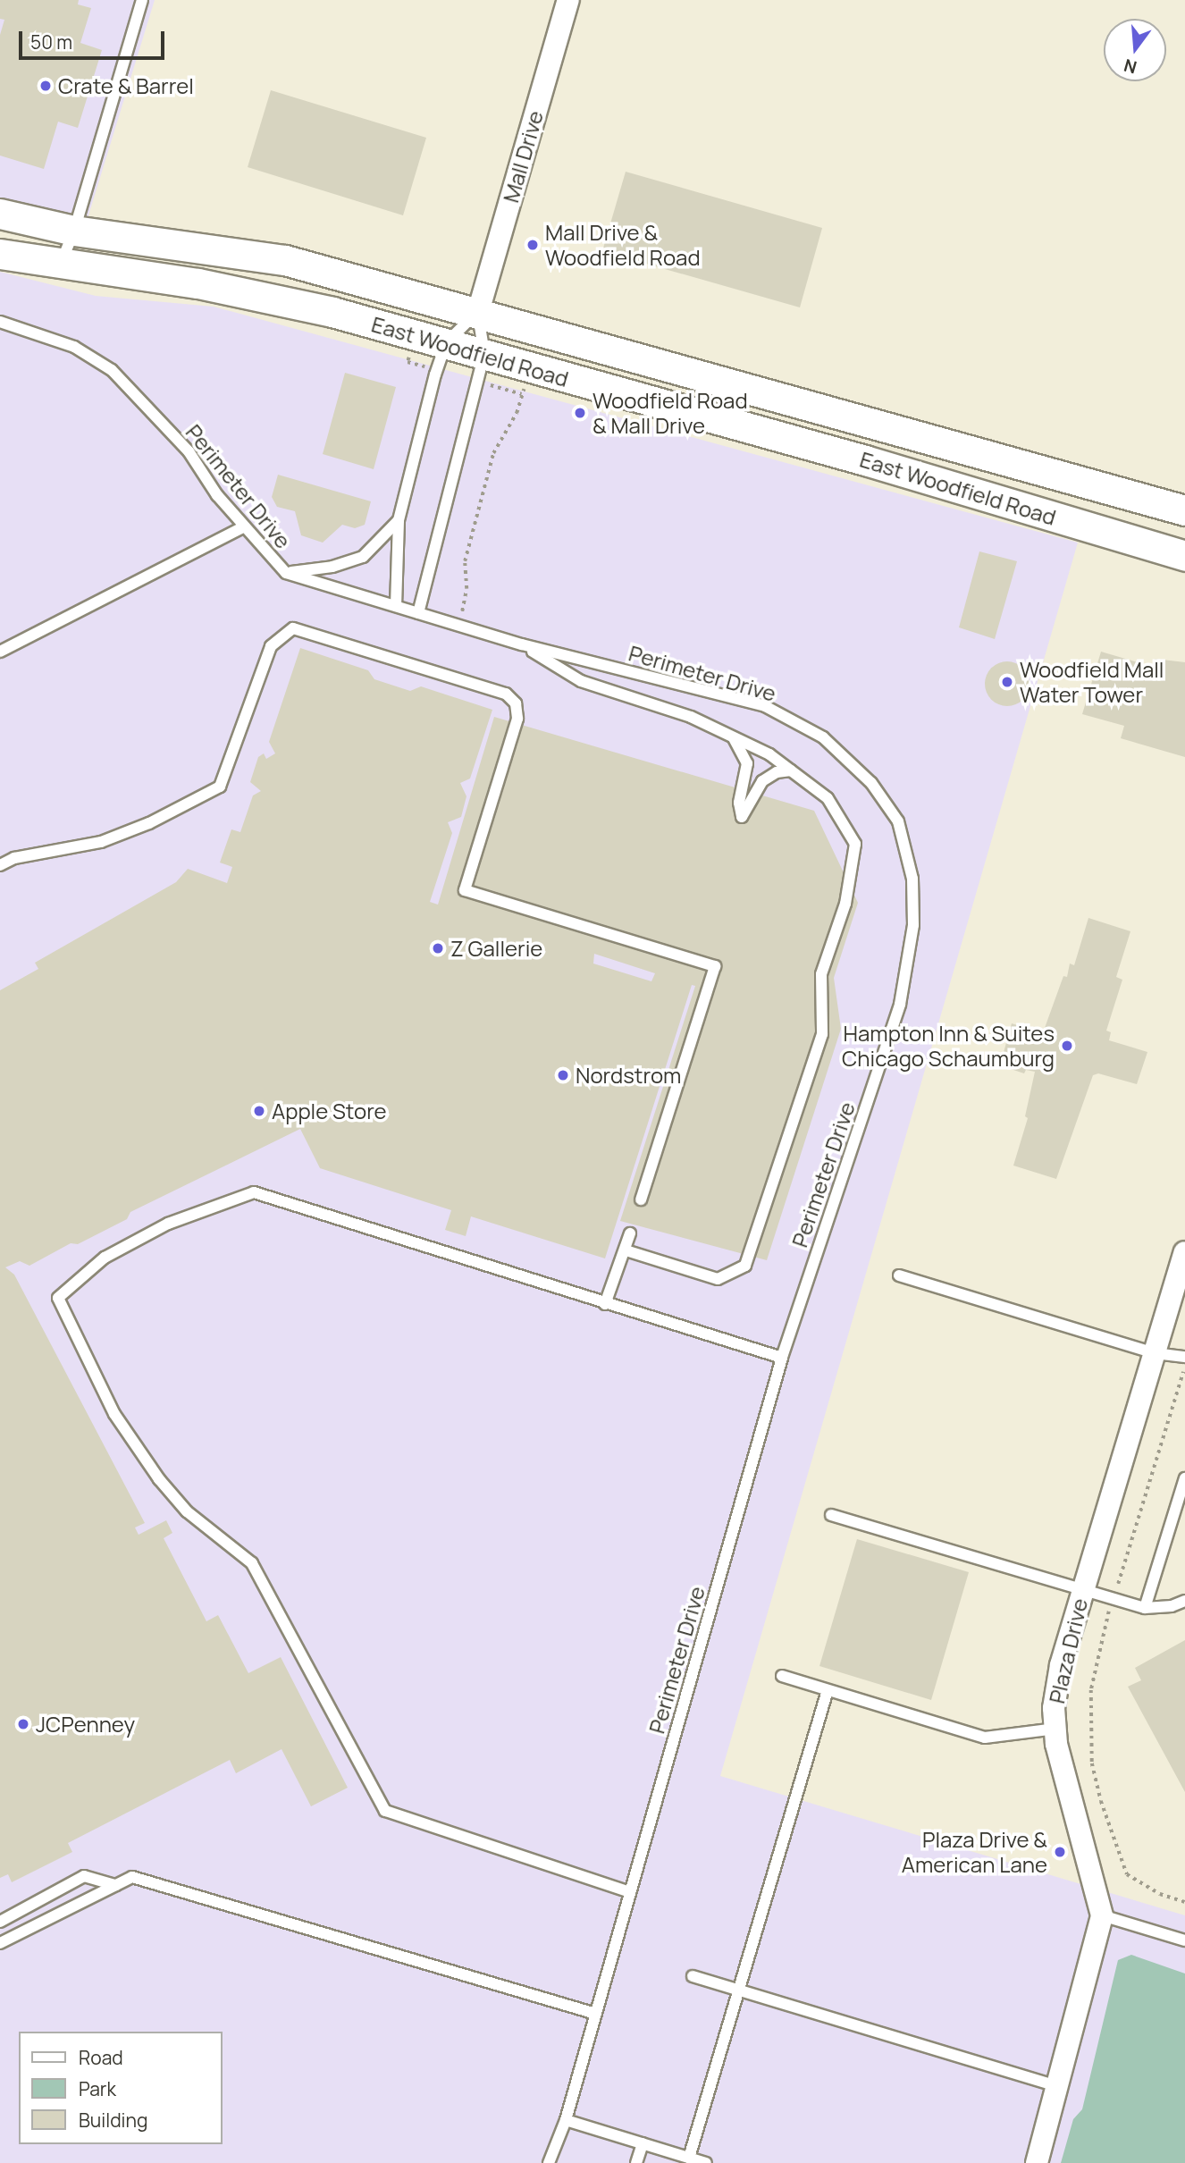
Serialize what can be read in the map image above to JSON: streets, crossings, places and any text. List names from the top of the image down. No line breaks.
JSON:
{"streets":{"street":["Mall Drive","East Woodfield Road","Plaza Drive"],"lane":["Perimeter Drive"]},"crossings":[["Mall Drive","East Woodfield Road"],["Mall Drive","Perimeter Drive"]],"places":["Crate & Barrel","Mall Drive & Woodfield Road","Woodfield Road & Mall Drive","Woodfield Mall Water Tower","Z Gallerie","Hampton Inn & Suites Chicago Schaumburg","Nordstrom","Apple Store","JCPenney","Plaza Drive & American Lane"],"legend":["Road","Park","Building"],"scale_bar":"50 m","north":"bottom"}
